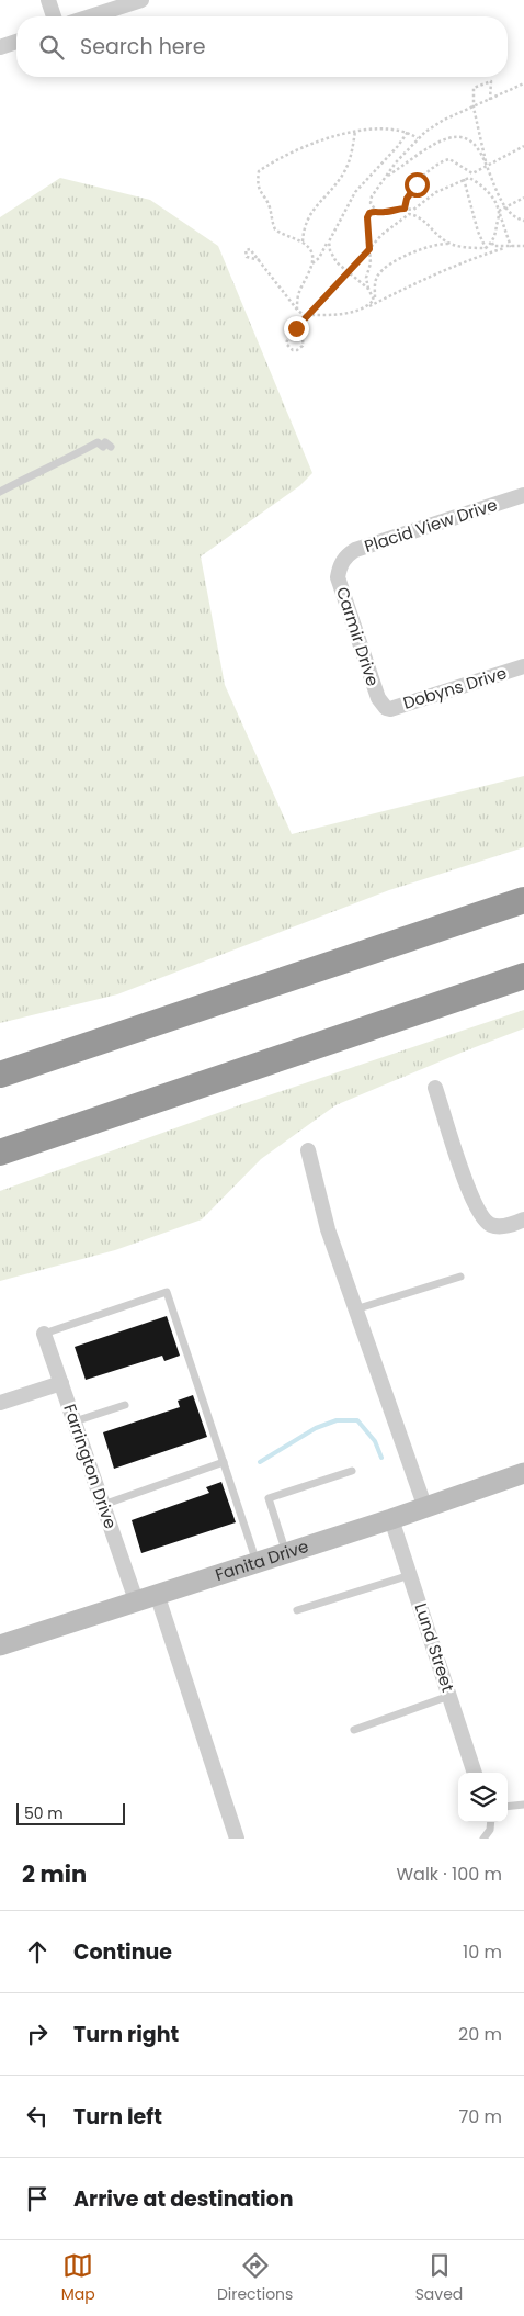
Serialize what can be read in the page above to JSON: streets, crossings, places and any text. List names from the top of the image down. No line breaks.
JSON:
{"streets":{"main road":["Fanita Drive"],"street":["Placid View Drive","Carmir Drive","Dobyns Drive","Farrington Drive","Lund Street"]},"crossings":[["Placid View Drive","Carmir Drive"],["Carmir Drive","Dobyns Drive"],["Farrington Drive","Fanita Drive"],["Fanita Drive","Lund Street"]],"scale_bar":"50 m","page":{"search":"Search here","scale":"50 m","heading":["2 min","Walk · 100 m"],"list":[["Continue","10 m"],["Turn right","20 m"],["Turn left","70 m"],"Arrive at destination"],"nav":["Map","Directions","Saved"]}}
